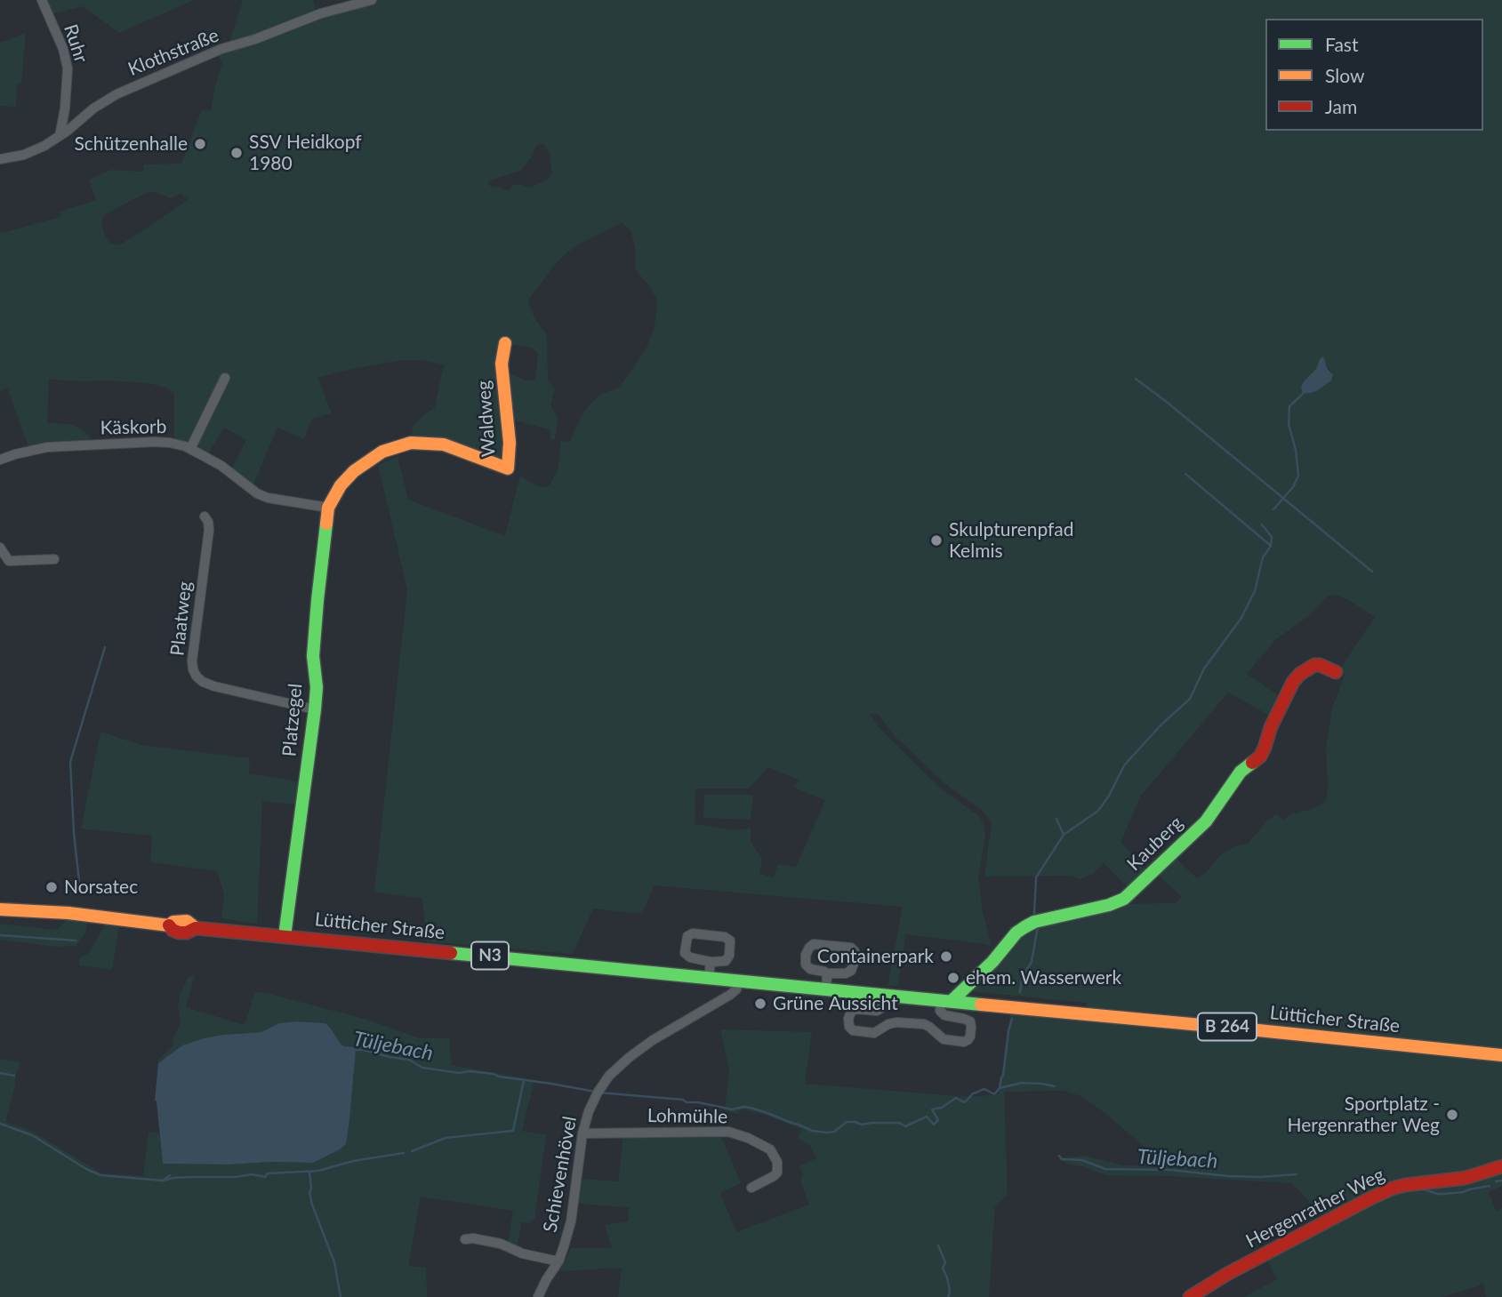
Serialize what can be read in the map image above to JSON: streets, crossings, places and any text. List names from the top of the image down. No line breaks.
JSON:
{"streets":{"street":["Ruhr","Klothstraße","Waldweg","Käskorb","Plaatweg","Platzegel","Kauberg","Lütticher Straße","N3","B 264","Lohmühle","Schievenhövel","Hergenrather Weg"]},"crossings":[["Ruhr","Klothstraße"],["Waldweg","Käskorb"],["Waldweg","Platzegel"],["Käskorb","Platzegel"],["Plaatweg","Platzegel"],["Platzegel","Lütticher Straße"],["Kauberg","Lütticher Straße"],["Lütticher Straße","Schievenhövel"],["Lohmühle","Schievenhövel"]],"water":["Tüljebach"],"places":["Schützenhalle","SSV Heidkopf 1980","Skulpturenpfad Kelmis","Norsatec","Containerpark","ehem. Wasserwerk","Grüne Aussicht","Sportplatz - Hergenrather Weg"],"legend":["Fast","Slow","Jam"]}
